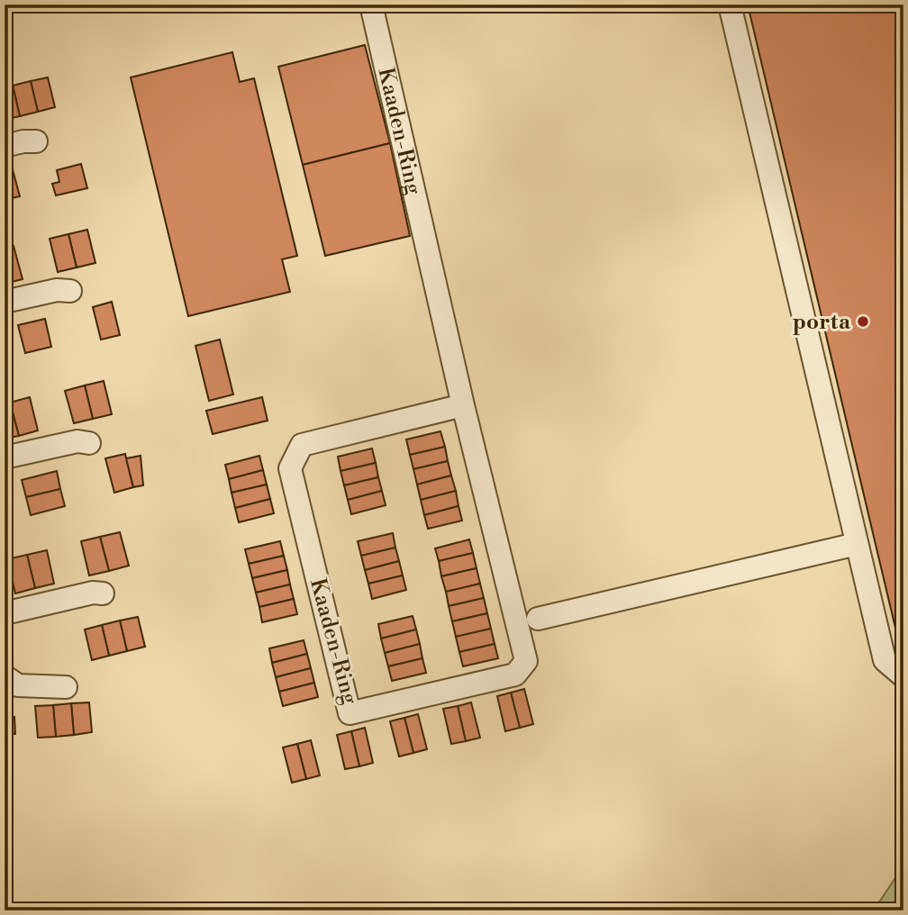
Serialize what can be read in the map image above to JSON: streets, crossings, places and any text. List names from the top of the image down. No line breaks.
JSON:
{"streets":{"lane":["Kaaden-Ring"]},"places":["porta"]}
